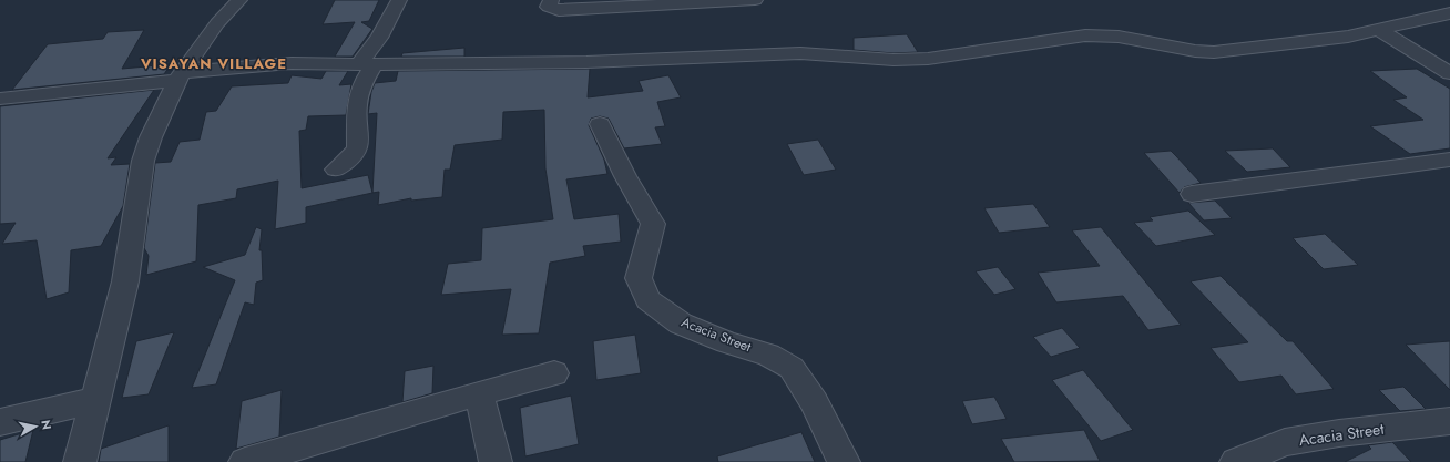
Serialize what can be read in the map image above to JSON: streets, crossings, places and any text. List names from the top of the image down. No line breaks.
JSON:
{"streets":{"street":["Acacia Street"]},"districts":["VISAYAN VILLAGE"],"north":"right"}
